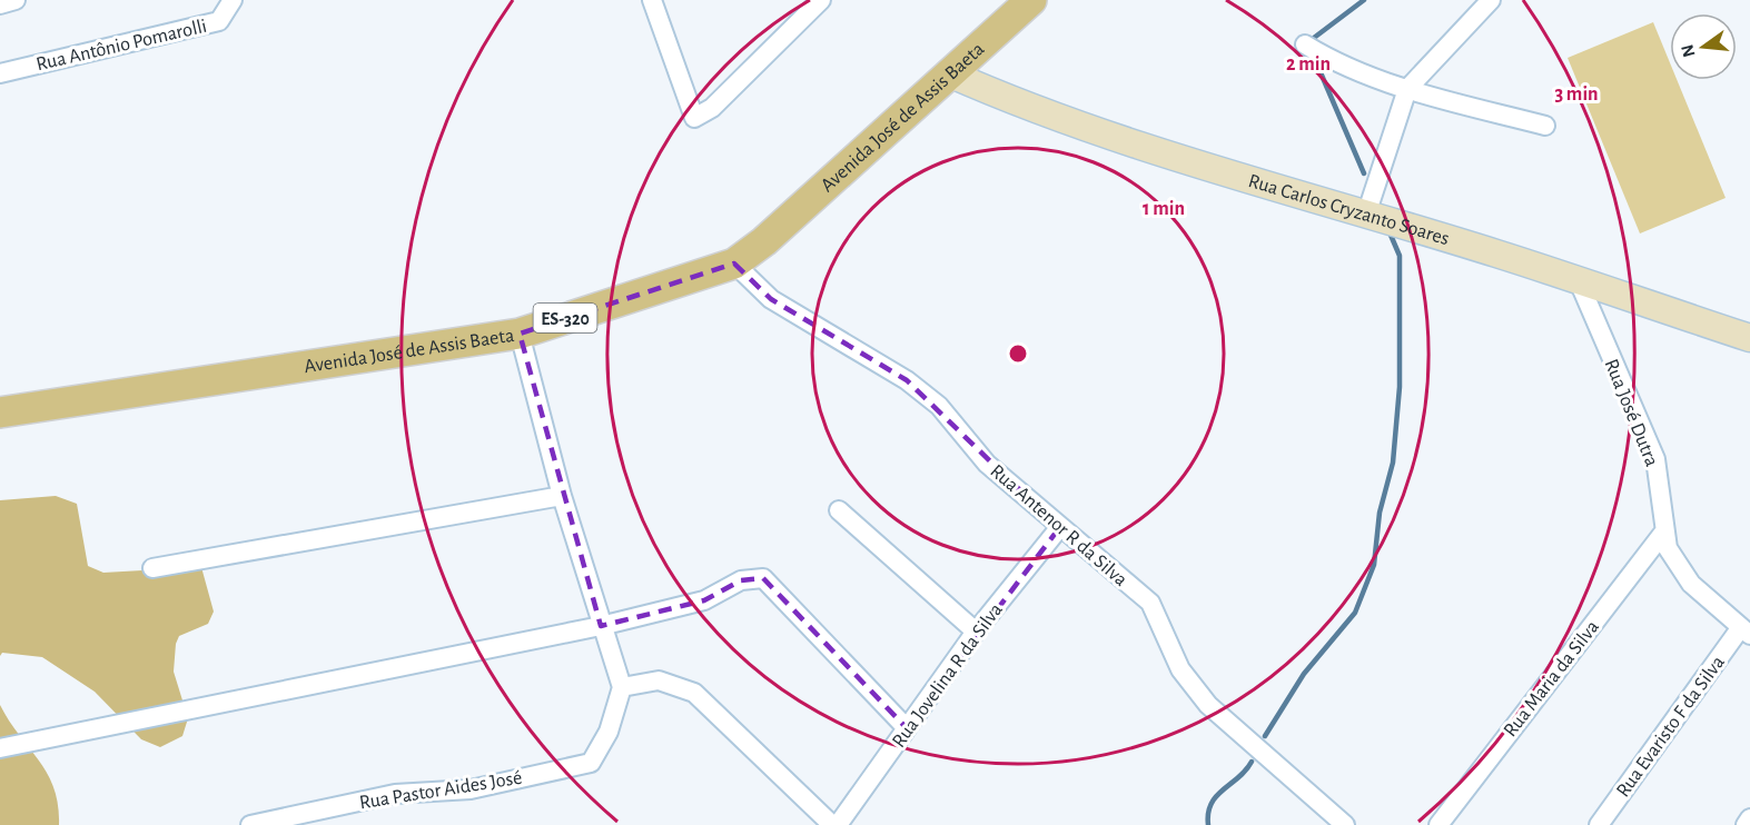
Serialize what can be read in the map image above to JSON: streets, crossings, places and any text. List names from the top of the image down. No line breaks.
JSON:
{"streets":{"main road":["Avenida José de Assis Baeta","ES-320"],"street":["Rua Antônio Pomarolli","Rua Carlos Cryzanto Soares","Rua José Dutra","Rua Antenor R da Silva","Rua Jovelina R da Silva","Rua Maria da Silva","Rua Evaristo F da Silva","Rua Pastor Aides José"]},"crossings":[["Avenida José de Assis Baeta","Rua Carlos Cryzanto Soares"],["Avenida José de Assis Baeta","Rua Antenor R da Silva"],["Rua Carlos Cryzanto Soares","Rua José Dutra"],["Rua José Dutra","Rua Maria da Silva"],["Rua José Dutra","Rua Evaristo F da Silva"],["Rua Antenor R da Silva","Rua Jovelina R da Silva"]],"north":"left","rings":["2 min","3 min","1 min"]}
